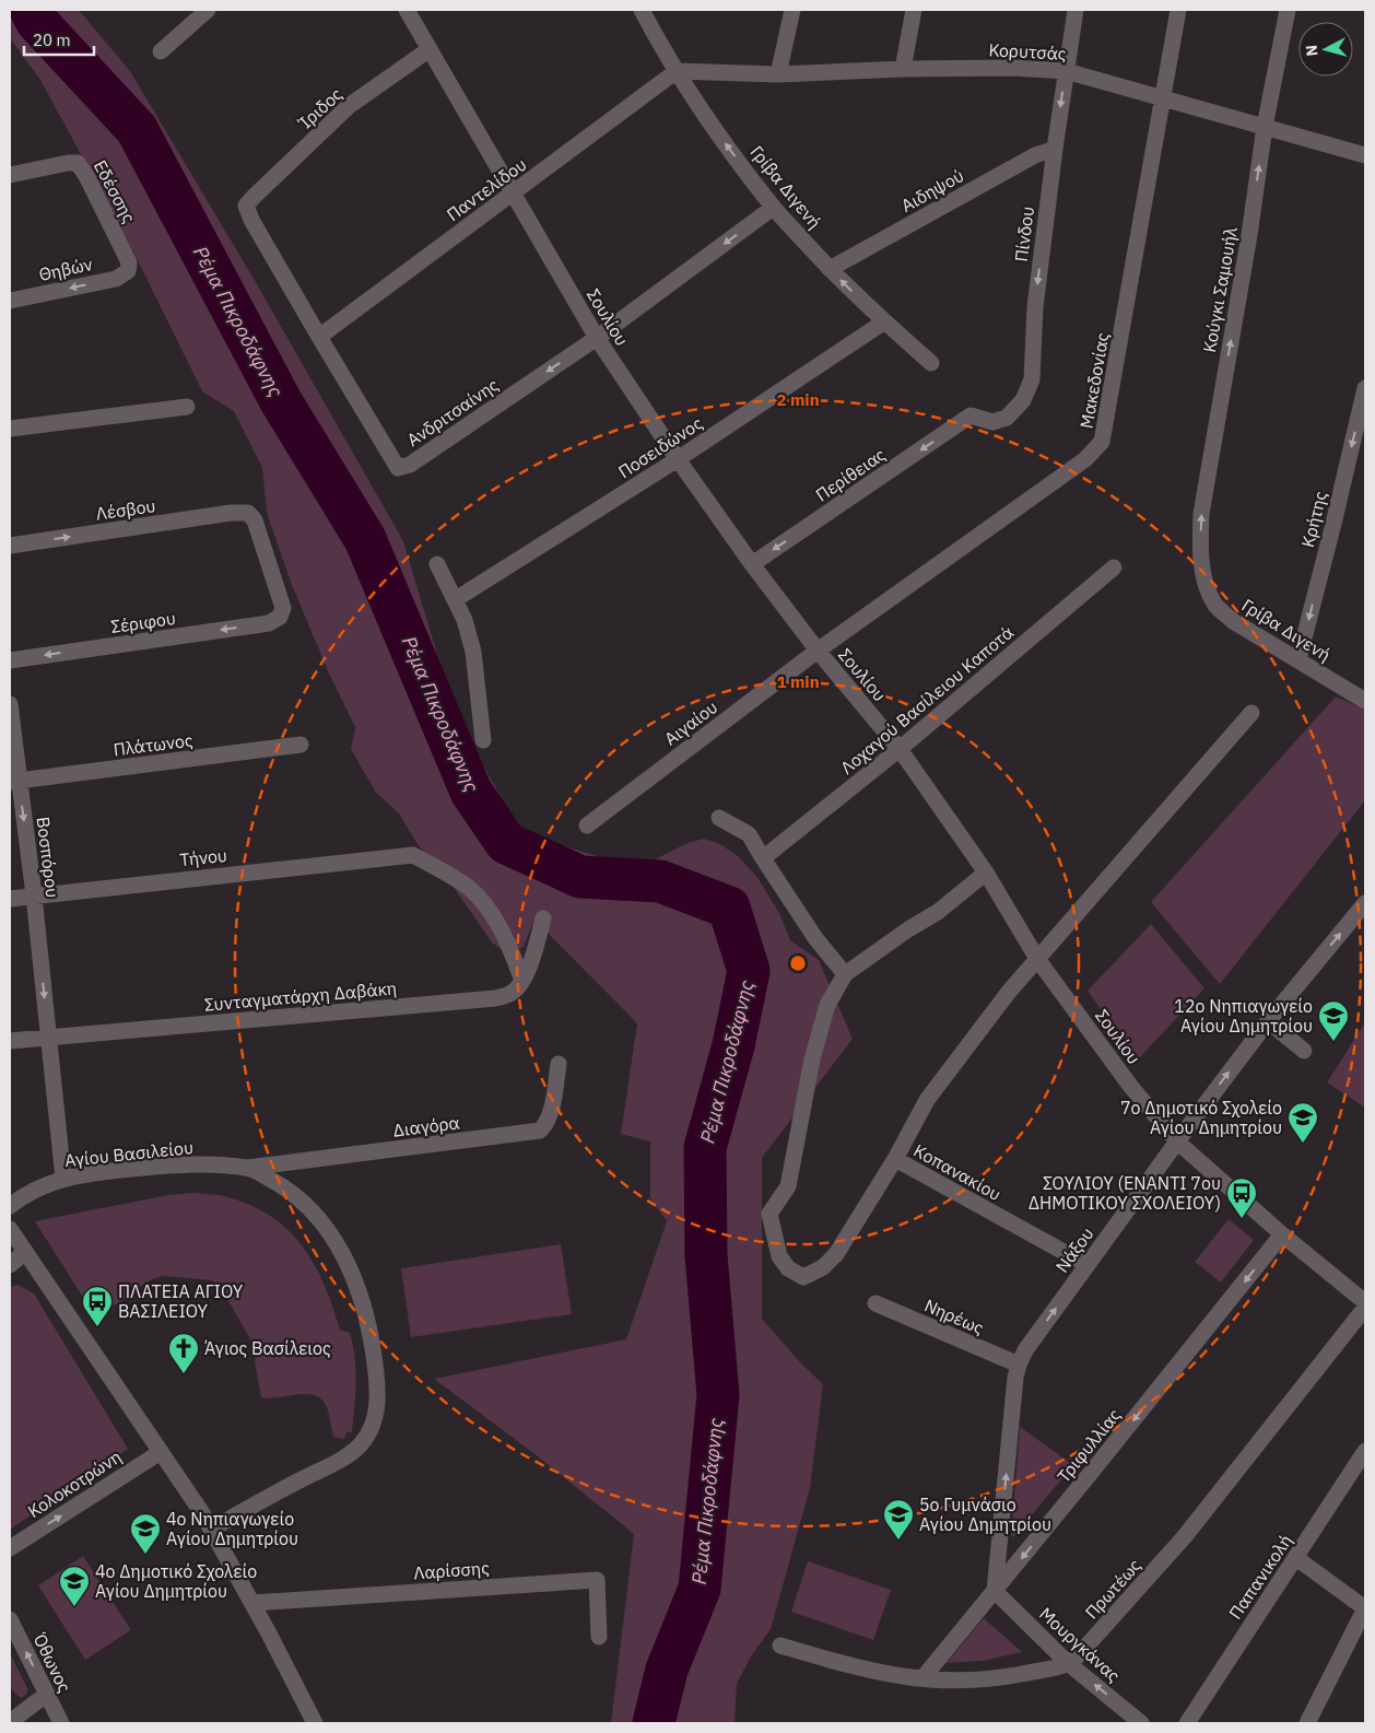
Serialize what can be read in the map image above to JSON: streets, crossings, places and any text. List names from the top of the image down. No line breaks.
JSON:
{"streets":{"street":["Κορυτσάς","Ίριδος","Γρίβα Διγενή","Παντελίδου","Αιδηψού","Εδέσσης","Πίνδου","Θηβών","Κούγκι Σαμουήλ","Σουλίου","Μακεδονίας","Ανδριτσαίνης","Ποσειδώνος","Περίθειας","Λέσβου","Κρήτης","Σέριφου","Λοχαγού Βασίλειου Καποτά","Αιγαίου","Πλάτωνος","Βοσπόρου","Τήνου","Συνταγματάρχη Δαβάκη","Διαγόρα","Αγίου Βασιλείου","Κοπανακίου","Νάξου","Νηρέως","Τριφυλλίας","Κολοκοτρώνη","Λαρίσσης","Παπανικολή","Πρωτέως","Μουργκάνας","Όθωνος"]},"crossings":[["Κορυτσάς","Γρίβα Διγενή"],["Κορυτσάς","Παντελίδου"],["Κορυτσάς","Πίνδου"],["Κορυτσάς","Κούγκι Σαμουήλ"],["Κορυτσάς","Μακεδονίας"],["Ίριδος","Σουλίου"],["Ίριδος","Ανδριτσαίνης"],["Γρίβα Διγενή","Παντελίδου"],["Γρίβα Διγενή","Αιδηψού"],["Γρίβα Διγενή","Κούγκι Σαμουήλ"],["Γρίβα Διγενή","Ανδριτσαίνης"],["Γρίβα Διγενή","Ποσειδώνος"],["Γρίβα Διγενή","Κρήτης"],["Παντελίδου","Σουλίου"],["Παντελίδου","Ανδριτσαίνης"],["Αιδηψού","Πίνδου"],["Εδέσσης","Θηβών"],["Πίνδου","Περίθειας"],["Σουλίου","Μακεδονίας"],["Σουλίου","Ανδριτσαίνης"],["Σουλίου","Ποσειδώνος"],["Σουλίου","Περίθειας"],["Σουλίου","Λοχαγού Βασίλειου Καποτά"],["Σουλίου","Αιγαίου"],["Σουλίου","Νάξου"],["Σουλίου","Τριφυλλίας"],["Μακεδονίας","Αιγαίου"],["Λέσβου","Σέριφου"],["Πλάτωνος","Βοσπόρου"],["Βοσπόρου","Τήνου"],["Βοσπόρου","Συνταγματάρχη Δαβάκη"],["Βοσπόρου","Αγίου Βασιλείου"],["Τήνου","Συνταγματάρχη Δαβάκη"],["Διαγόρα","Αγίου Βασιλείου"],["Κοπανακίου","Νάξου"],["Νάξου","Νηρέως"],["Νάξου","Τριφυλλίας"],["Νάξου","Μουργκάνας"],["Τριφυλλίας","Μουργκάνας"],["Πρωτέως","Μουργκάνας"]],"one_way":["Γρίβα Διγενή","Πίνδου","Κούγκι Σαμουήλ","Περίθειας","Κρήτης","Σέριφου","Βοσπόρου","Νάξου","Τριφυλλίας","Κολοκοτρώνη","Μουργκάνας","Όθωνος"],"water":["Ρέμα Πικροδάφνης"],"places":{"school or university":["12ο Νηπιαγωγείο Αγίου Δημητρίου","7ο Δημοτικό Σχολείο Αγίου Δημητρίου","5ο Γυμνάσιο Αγίου Δημητρίου","4ο Νηπιαγωγείο Αγίου Δημητρίου","4ο Δημοτικό Σχολείο Αγίου Δημητρίου"],"bus stop":["ΣΟΥΛΙΟΥ (ΕΝΑΝΤΙ 7ου ΔΗΜΟΤΙΚΟΥ ΣΧΟΛΕΙΟΥ)","ΠΛΑΤΕΙΑ ΑΓΙΟΥ ΒΑΣΙΛΕΙΟΥ"],"church":["Άγιος Βασίλειος"]},"scale_bar":"20 m","north":"left","rings":["2 min","1 min"]}
